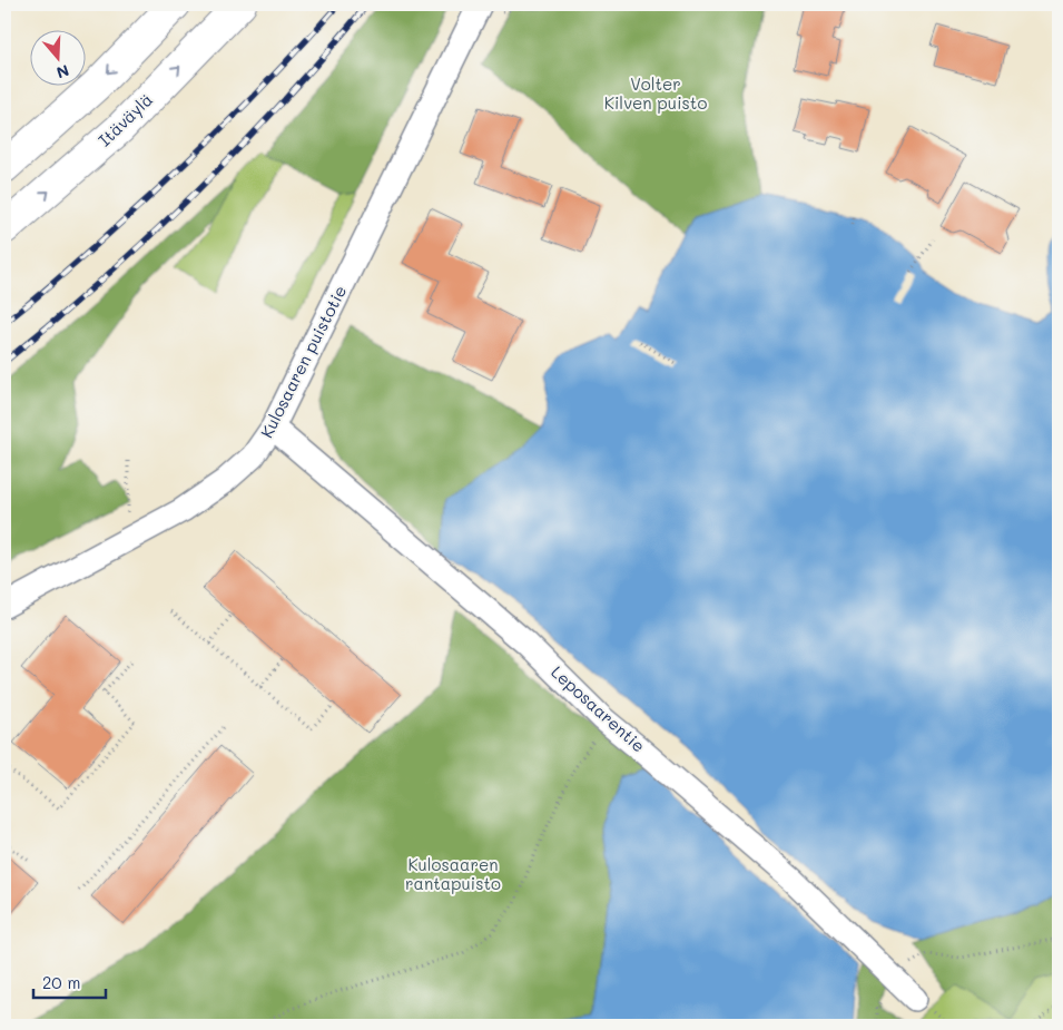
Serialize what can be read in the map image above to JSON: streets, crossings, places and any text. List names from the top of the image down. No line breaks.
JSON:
{"streets":{"highway":["Itäväylä"],"street":["Kulosaaren puistotie","Leposaarentie"]},"crossings":[["Kulosaaren puistotie","Leposaarentie"]],"parks":["Volter Kilven puisto","Kulosaaren rantapuisto"],"scale_bar":"20 m","north":"bottom"}
